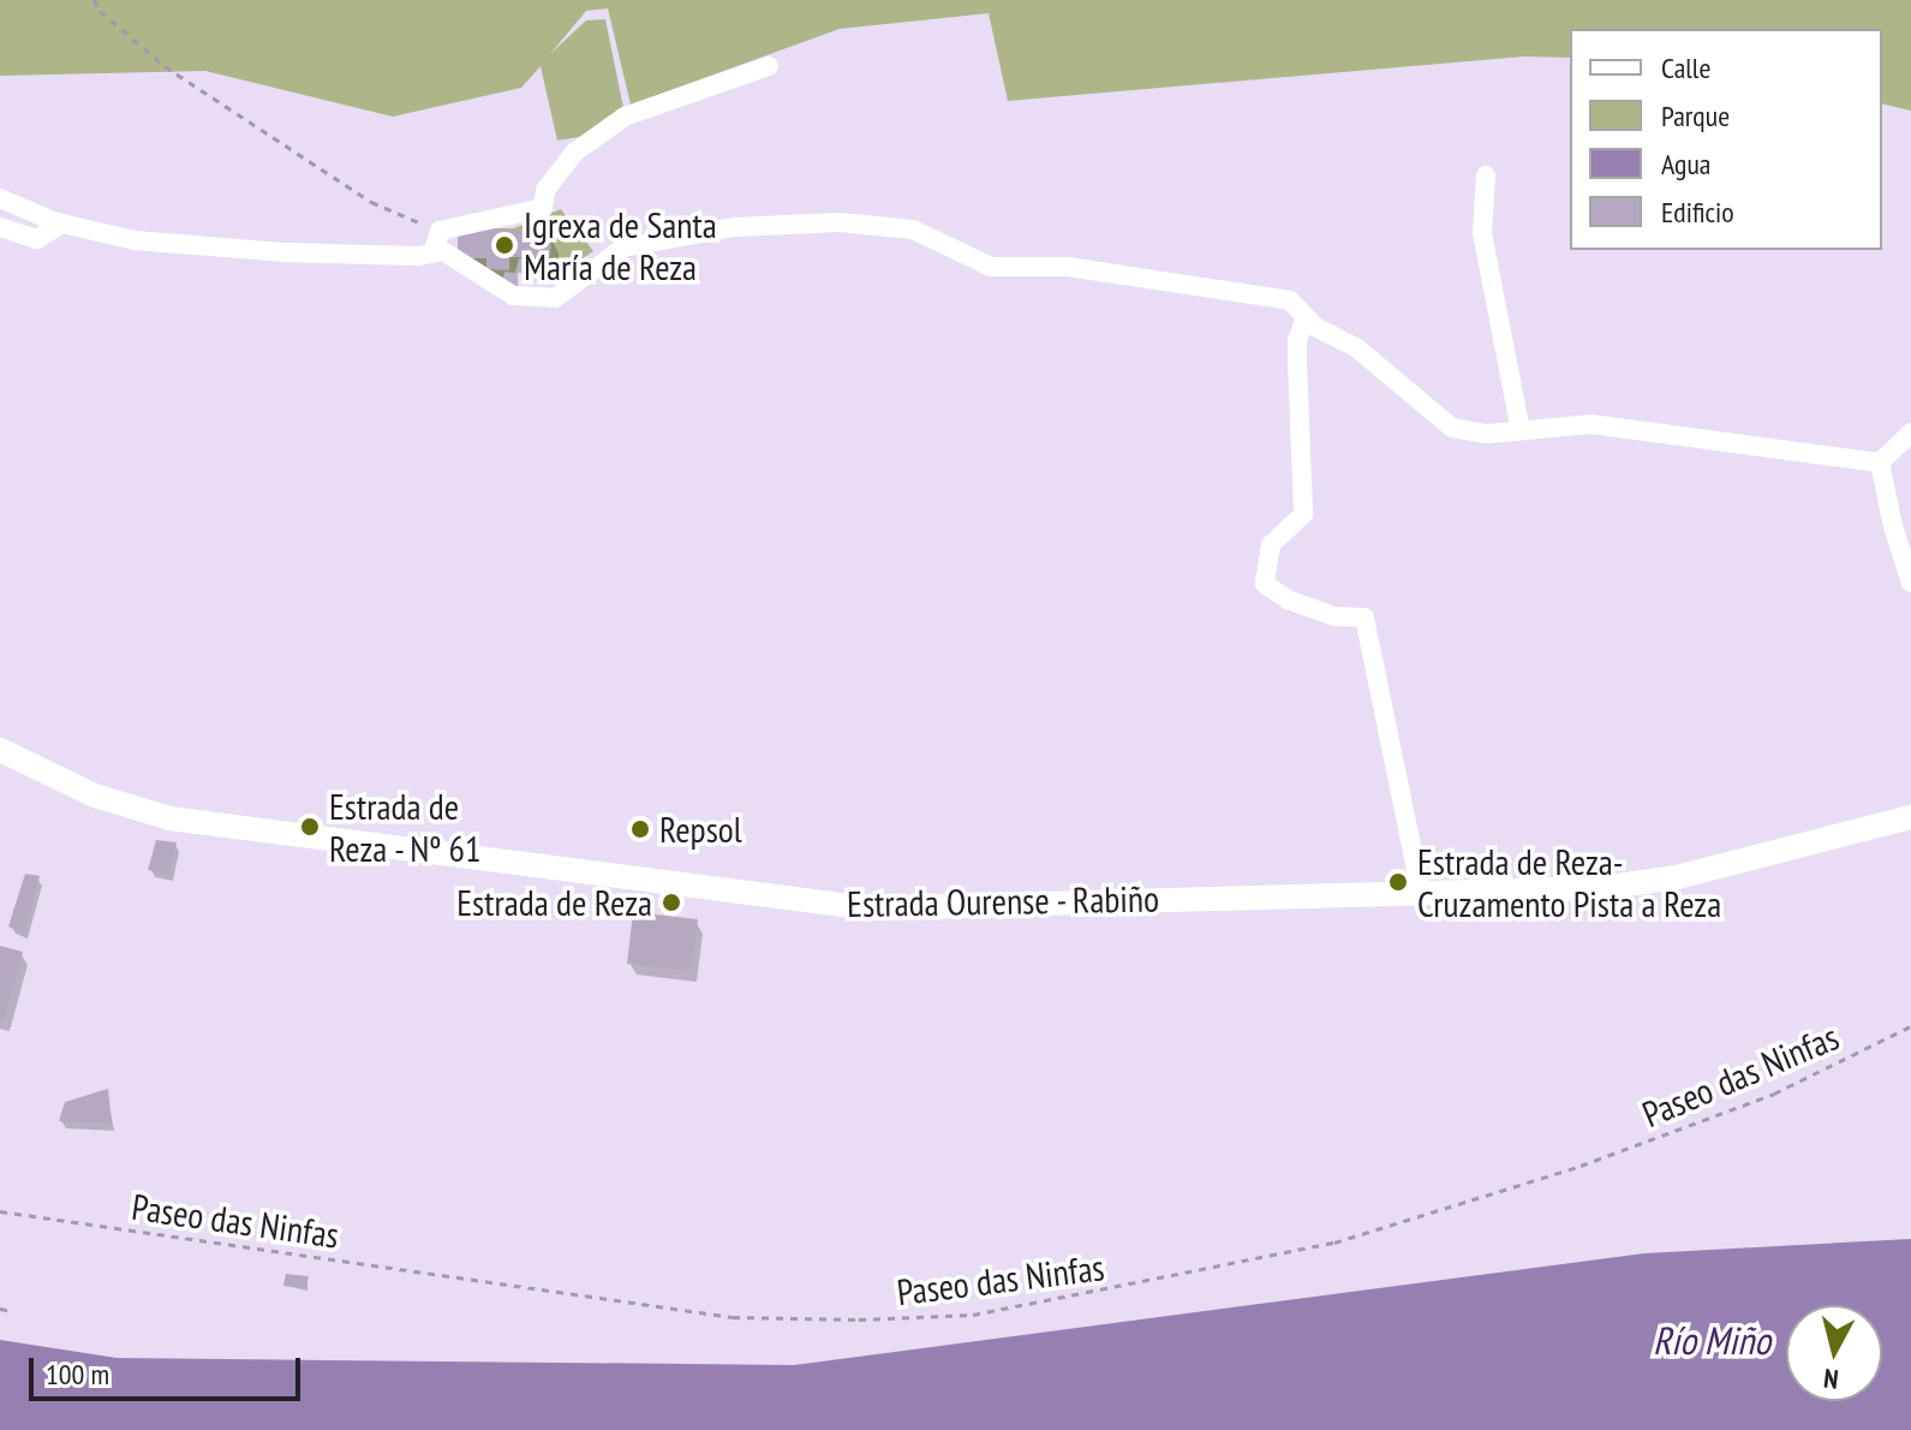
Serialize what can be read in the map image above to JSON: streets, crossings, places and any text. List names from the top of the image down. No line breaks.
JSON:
{"streets":{"main road":["Estrada Ourense - Rabiño"],"path":["Paseo das Ninfas"]},"water":["Río Miño"],"places":["Igrexa de Santa María de Reza","Estrada de Reza - Nº 61","Repsol","Estrada de Reza- Cruzamento Pista a Reza","Estrada de Reza"],"legend":["Calle","Parque","Agua","Edificio"],"scale_bar":"100 m","north":"bottom"}
